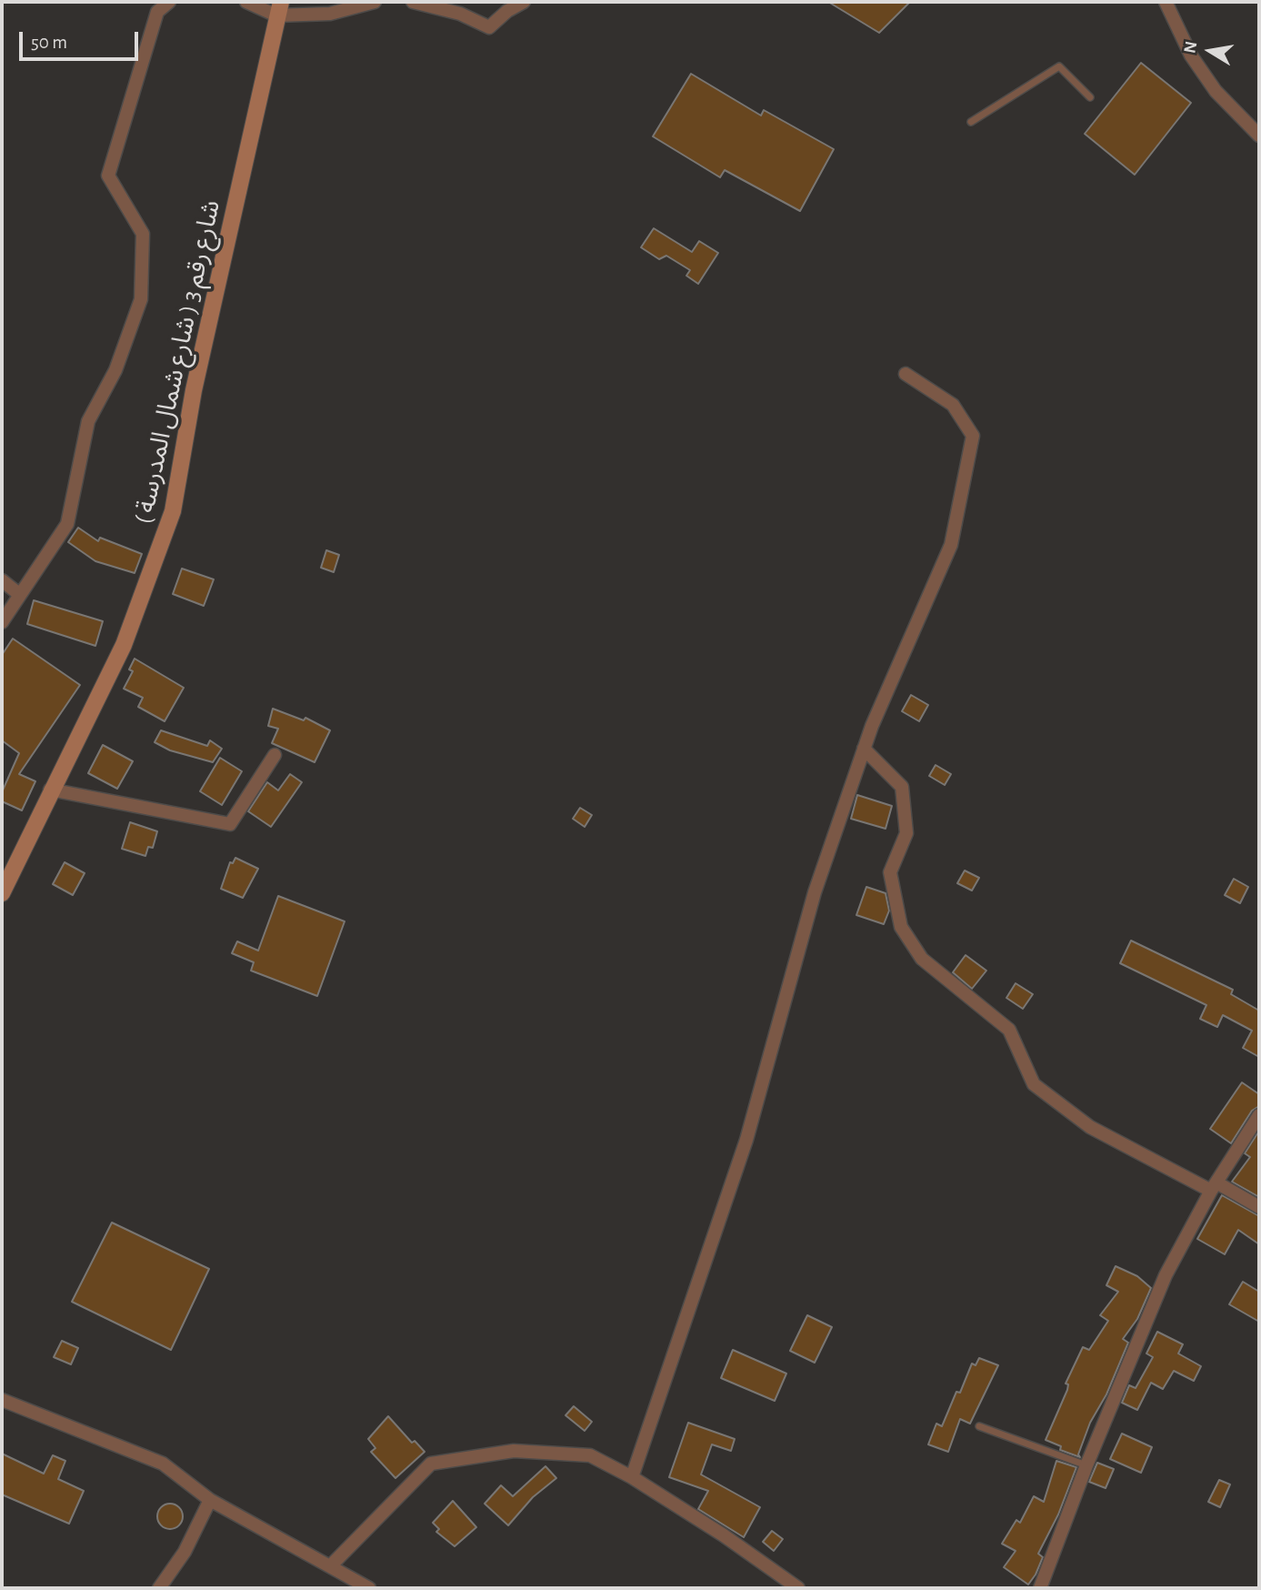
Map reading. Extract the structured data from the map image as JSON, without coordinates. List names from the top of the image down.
{
  "streets": {
    "street": ["شارع رقم 3 ( شارع شمال المدرسة )"]
  },
  "scale_bar": "50 m",
  "north": "left"
}
